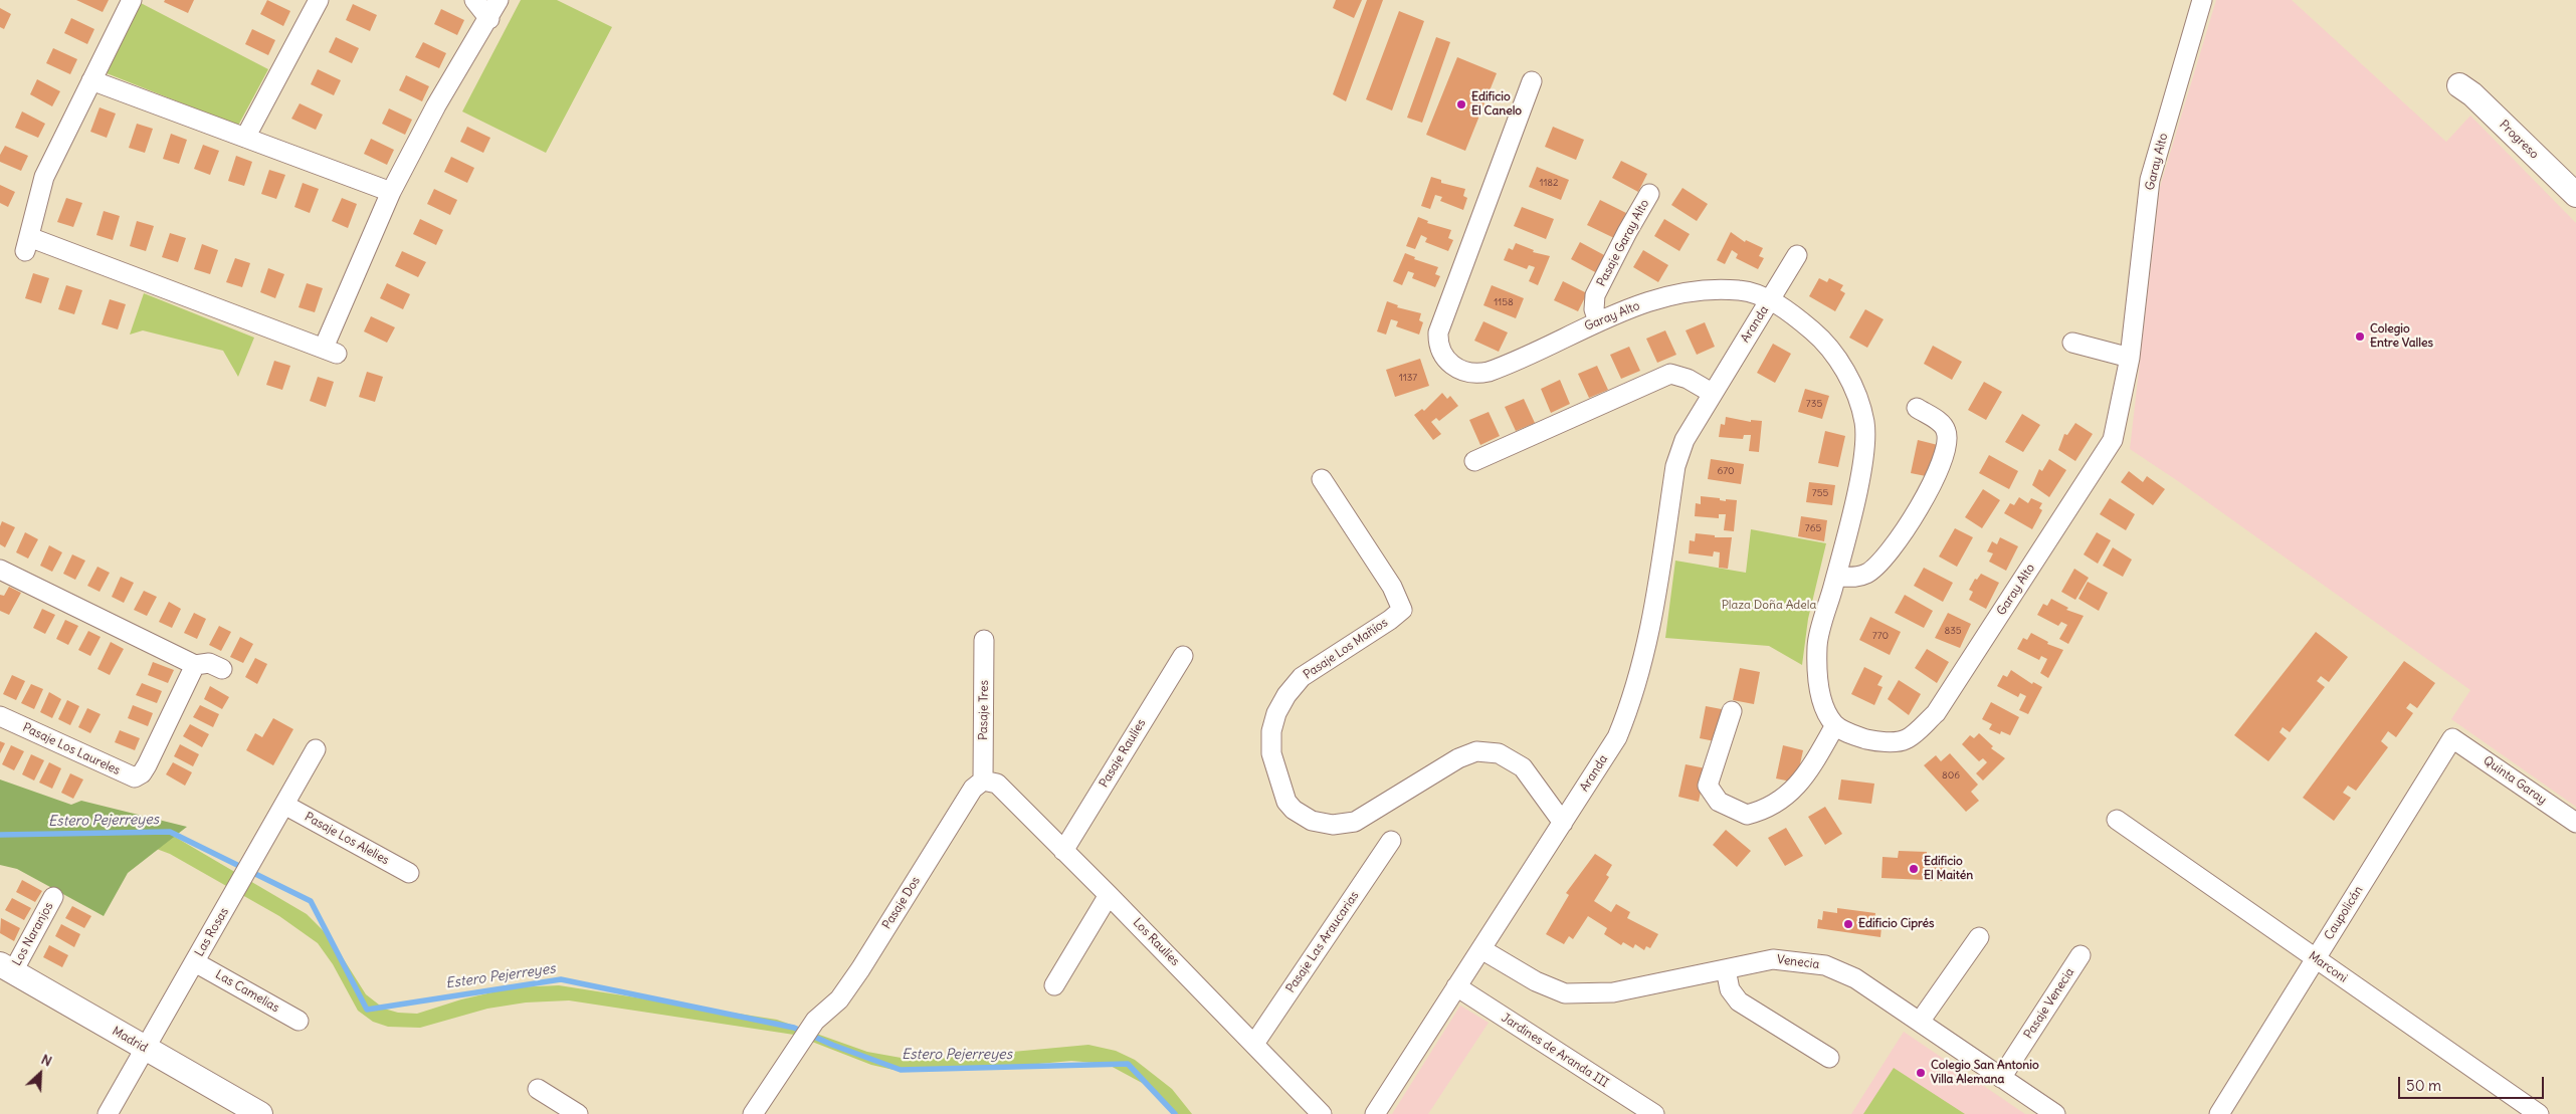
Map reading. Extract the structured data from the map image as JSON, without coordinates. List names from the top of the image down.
{
  "streets": {
    "street": [
      "Progreso",
      "Garay Alto",
      "Pasaje Garay Alto",
      "Aranda",
      "Pasaje Los Mañíos",
      "Pasaje Tres",
      "Pasaje Los Laureles",
      "Pasaje Raulíes",
      "Quinta Garay",
      "Pasaje Los Alelies",
      "Pasaje Dos",
      "Caupolicán",
      "Las Rosas",
      "Los Naranjos",
      "Los Raulíes",
      "Pasaje Las Araucarias",
      "Venecia",
      "Marconi",
      "Las Camelias",
      "Pasaje Venecia",
      "Madrid",
      "Jardines de Aranda III"
    ]
  },
  "crossings": [
    ["Garay Alto", "Pasaje Garay Alto"],
    ["Garay Alto", "Aranda"],
    ["Aranda", "Pasaje Los Mañíos"],
    ["Aranda", "Venecia"],
    ["Aranda", "Jardines de Aranda III"],
    ["Pasaje Tres", "Pasaje Dos"],
    ["Pasaje Tres", "Los Raulíes"],
    ["Pasaje Raulíes", "Los Raulíes"],
    ["Quinta Garay", "Caupolicán"],
    ["Pasaje Los Alelies", "Las Rosas"],
    ["Pasaje Dos", "Los Raulíes"],
    ["Caupolicán", "Marconi"],
    ["Las Rosas", "Las Camelias"],
    ["Las Rosas", "Madrid"],
    ["Los Naranjos", "Madrid"],
    ["Los Raulíes", "Pasaje Las Araucarias"],
    ["Venecia", "Pasaje Venecia"]
  ],
  "water": ["Estero Pejerreyes"],
  "parks": ["Plaza Doña Adela"],
  "places": [
    "Edificio El Canelo",
    "Colegio Entre Valles",
    "Edificio El Maitén",
    "Edificio Ciprés",
    "Colegio San Antonio Villa Alemana"
  ],
  "house_numbers": [
    "1182",
    "1158",
    "1137",
    "735",
    "670",
    "755",
    "765",
    "835",
    "770",
    "806"
  ],
  "scale_bar": "50 m",
  "north": "top right"
}
